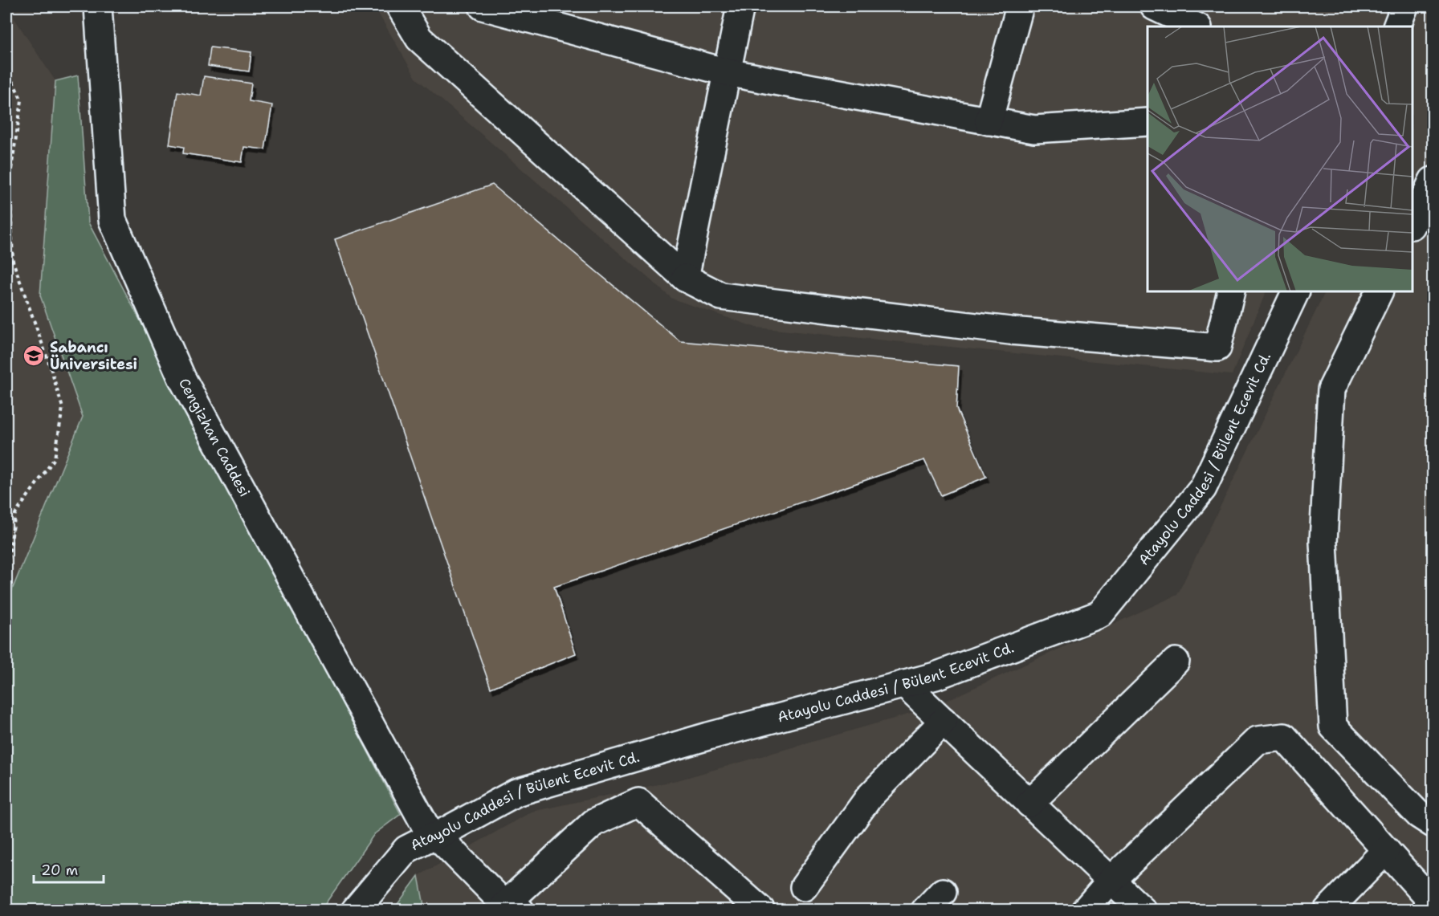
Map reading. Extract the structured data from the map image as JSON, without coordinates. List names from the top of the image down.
{
  "streets": {
    "street": ["Cengizhan Caddesi", "Atayolu Caddesi / Bülent Ecevit Cd."]
  },
  "crossings": [
    ["Cengizhan Caddesi", "Atayolu Caddesi / Bülent Ecevit Cd."]
  ],
  "places": {
    "school or university": ["Sabancı Üniversitesi"]
  },
  "scale_bar": "20 m"
}
